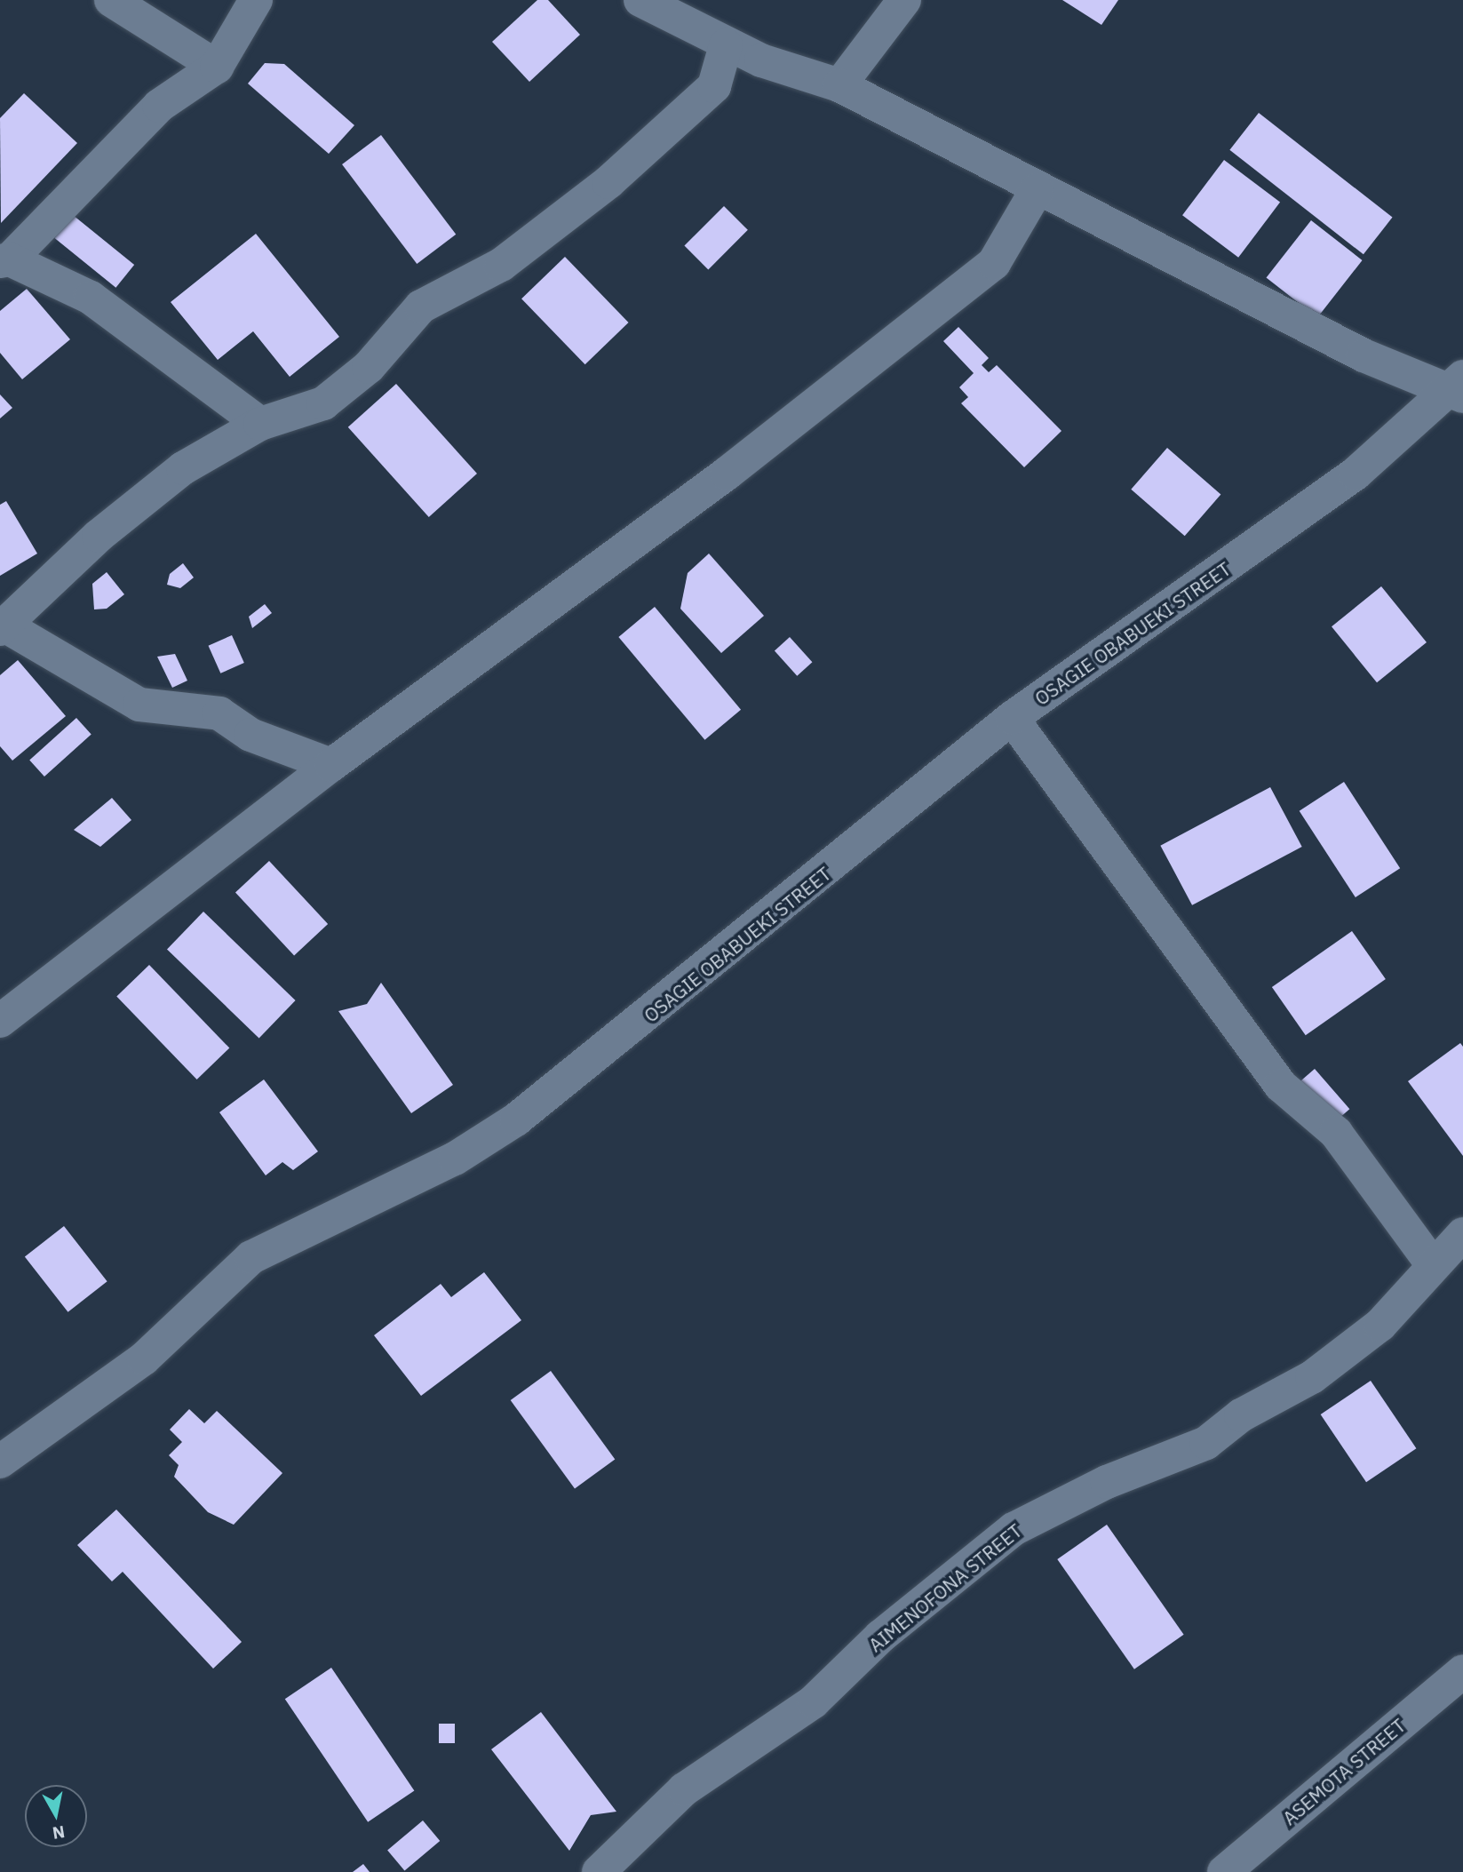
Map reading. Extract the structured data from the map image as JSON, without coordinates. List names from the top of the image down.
{
  "streets": {
    "street": ["OSAGIE OBABUEKI STREET", "AIMENOFONA STREET", "ASEMOTA STREET"]
  },
  "north": "bottom"
}
